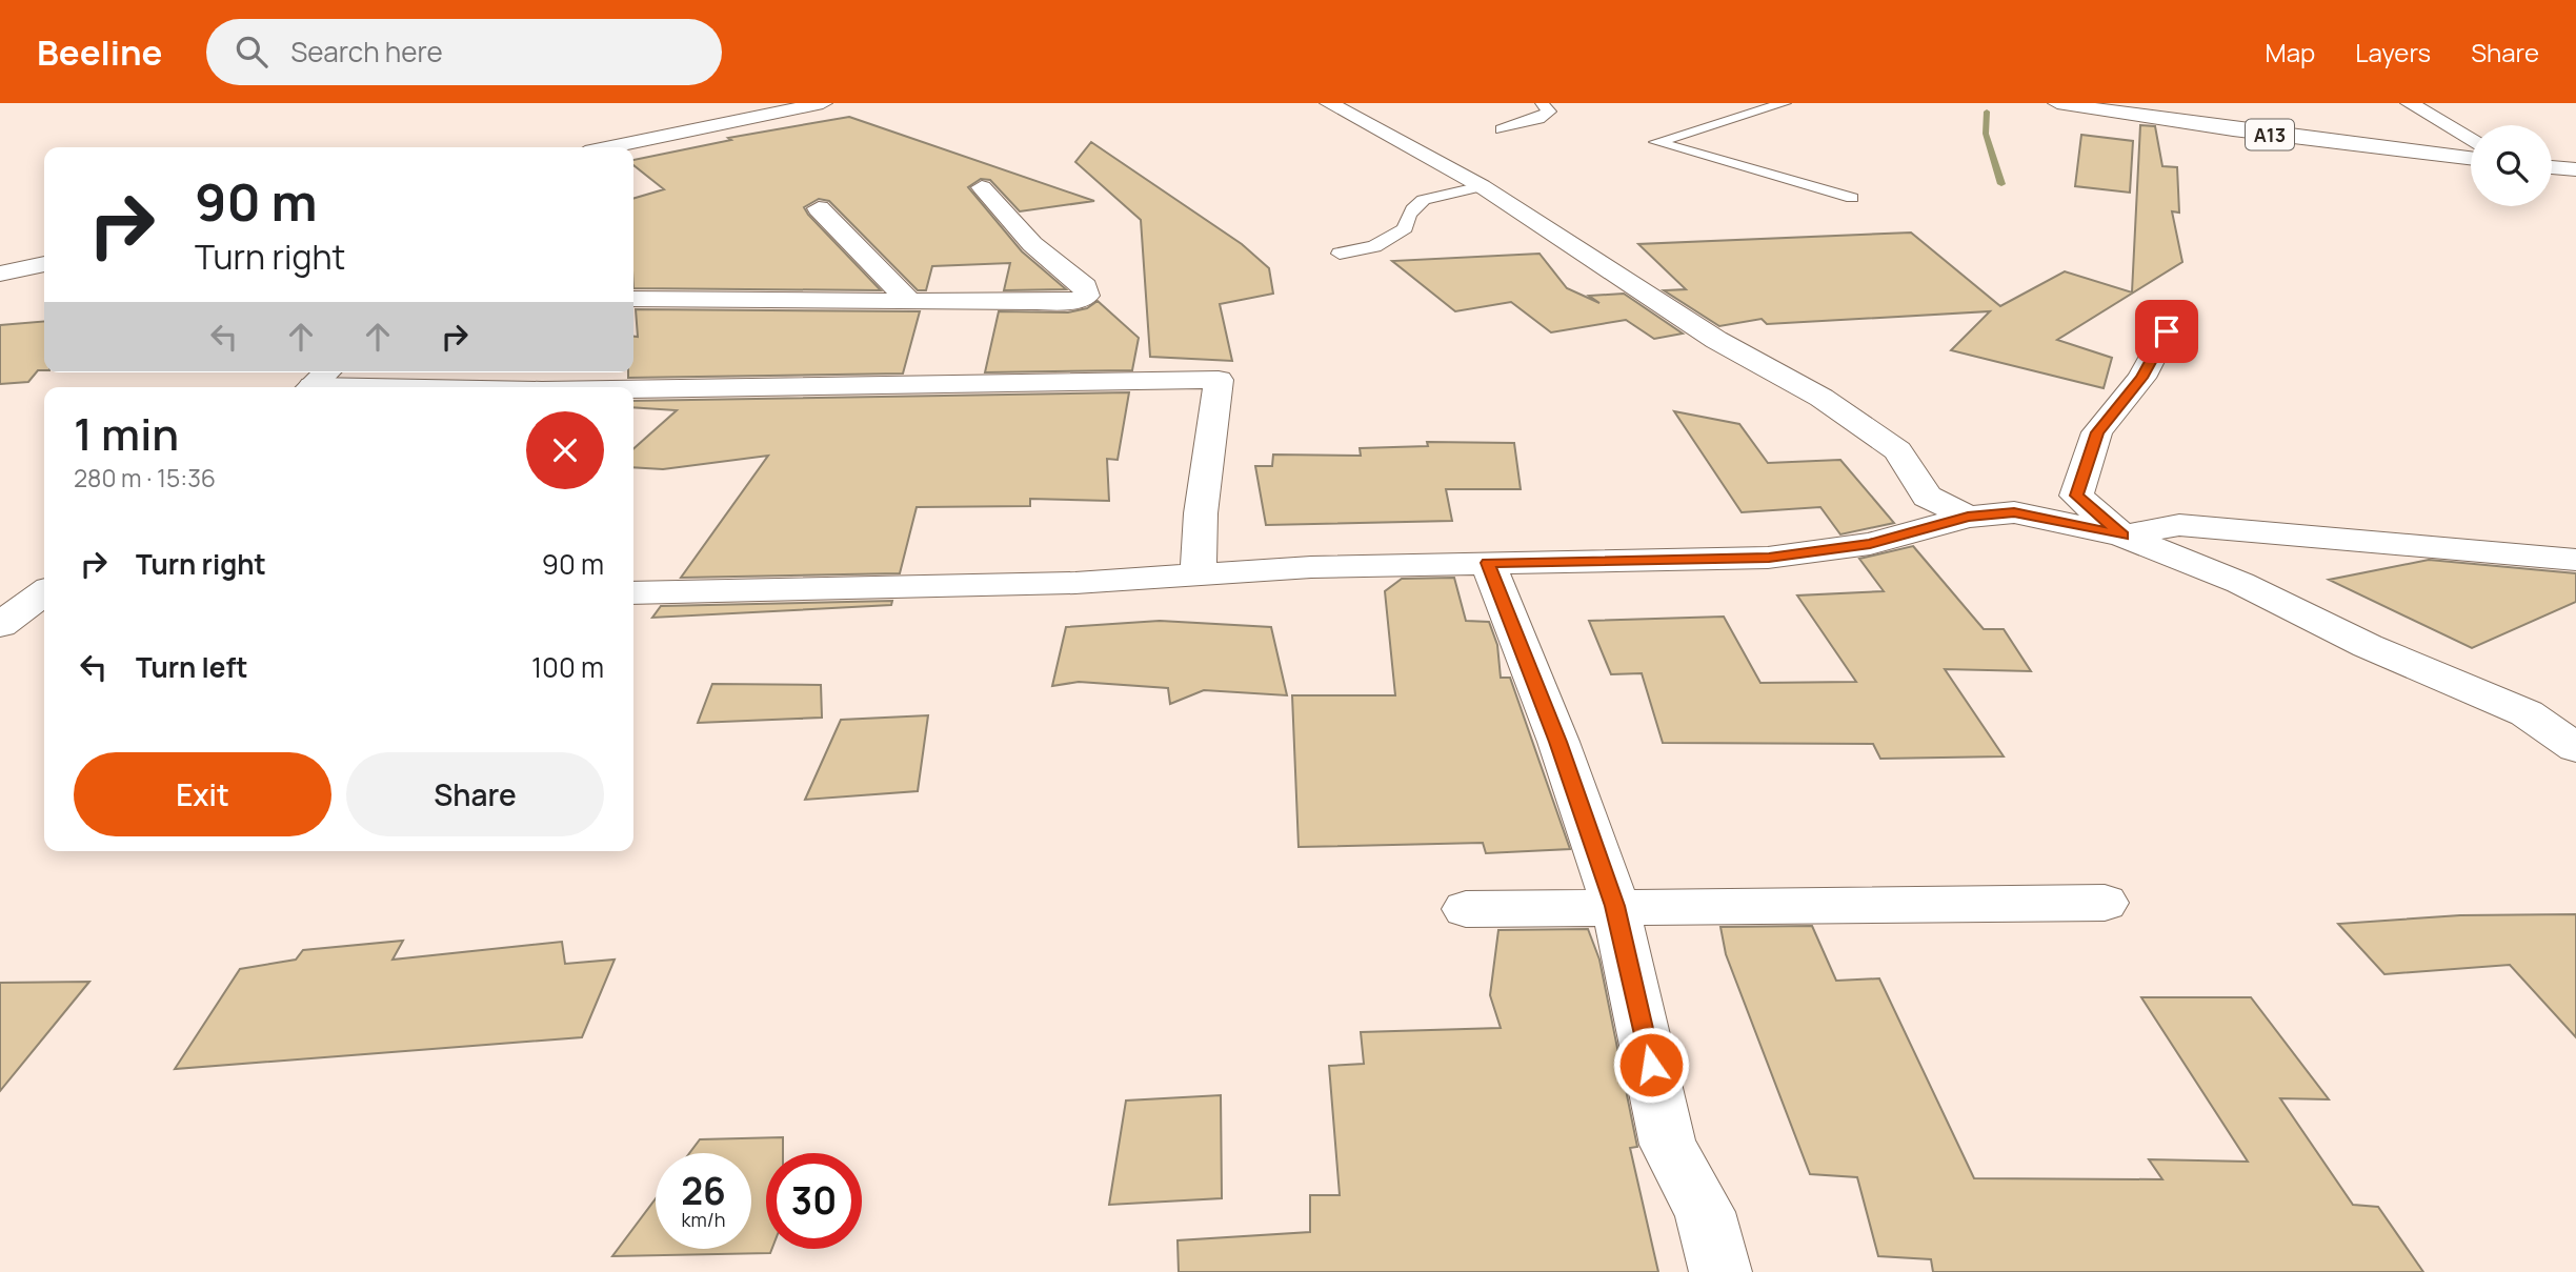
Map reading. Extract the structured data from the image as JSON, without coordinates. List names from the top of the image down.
{
  "streets": {
    "main road": ["A13"]
  },
  "page": {
    "header": "Beeline",
    "search": "Search here",
    "nav": ["Map", "Layers", "Share"],
    "turn": ["90 m", "Turn right"],
    "heading": ["1 min", "280 m · 15:36"],
    "list": [
      {
        "name": "Turn right",
        "value": "90 m"
      },
      {
        "name": "Turn left",
        "value": "100 m"
      }
    ],
    "buttons": ["Exit", "Share"],
    "speed": "26 km/h",
    "limit": "30"
  }
}
